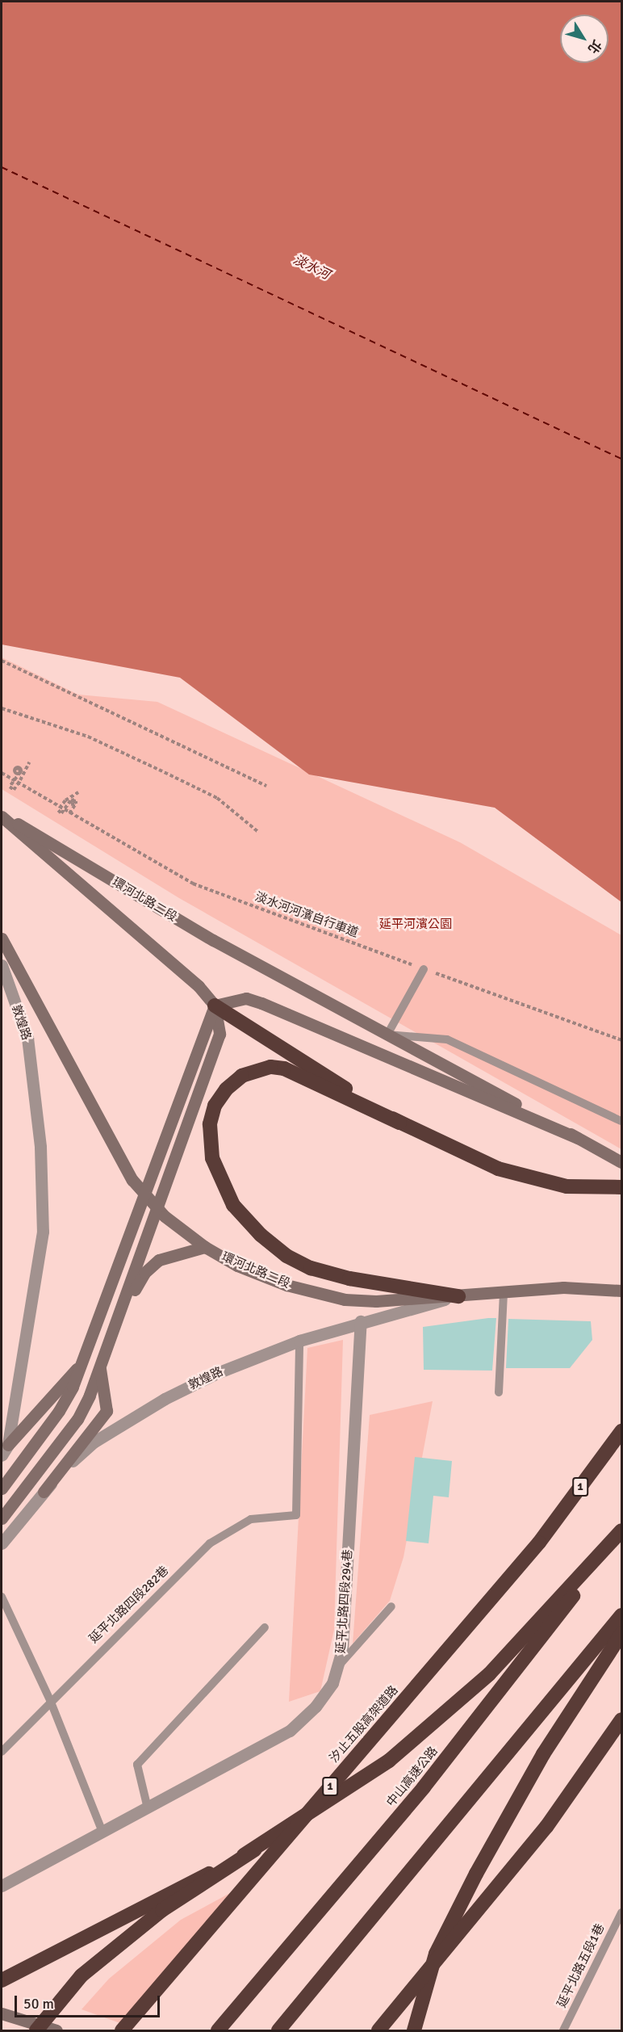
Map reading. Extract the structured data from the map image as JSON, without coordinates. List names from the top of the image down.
{
  "streets": {
    "highway": ["1", "汐止五股高架道路", "中山高速公路"],
    "main road": ["環河北路二段"],
    "street": ["敦煌路", "延平北路四段294巷"],
    "lane": ["延平北路四段282巷", "延平北路五段1巷"],
    "path": ["淡水河河濱自行車道"]
  },
  "crossings": [
    ["環河北路二段", "敦煌路"],
    ["敦煌路", "延平北路四段294巷"],
    ["敦煌路", "延平北路四段282巷"],
    ["1", "中山高速公路"]
  ],
  "water": ["淡水河"],
  "parks": ["延平河濱公園"],
  "scale_bar": "50 m",
  "north": "bottom right"
}
